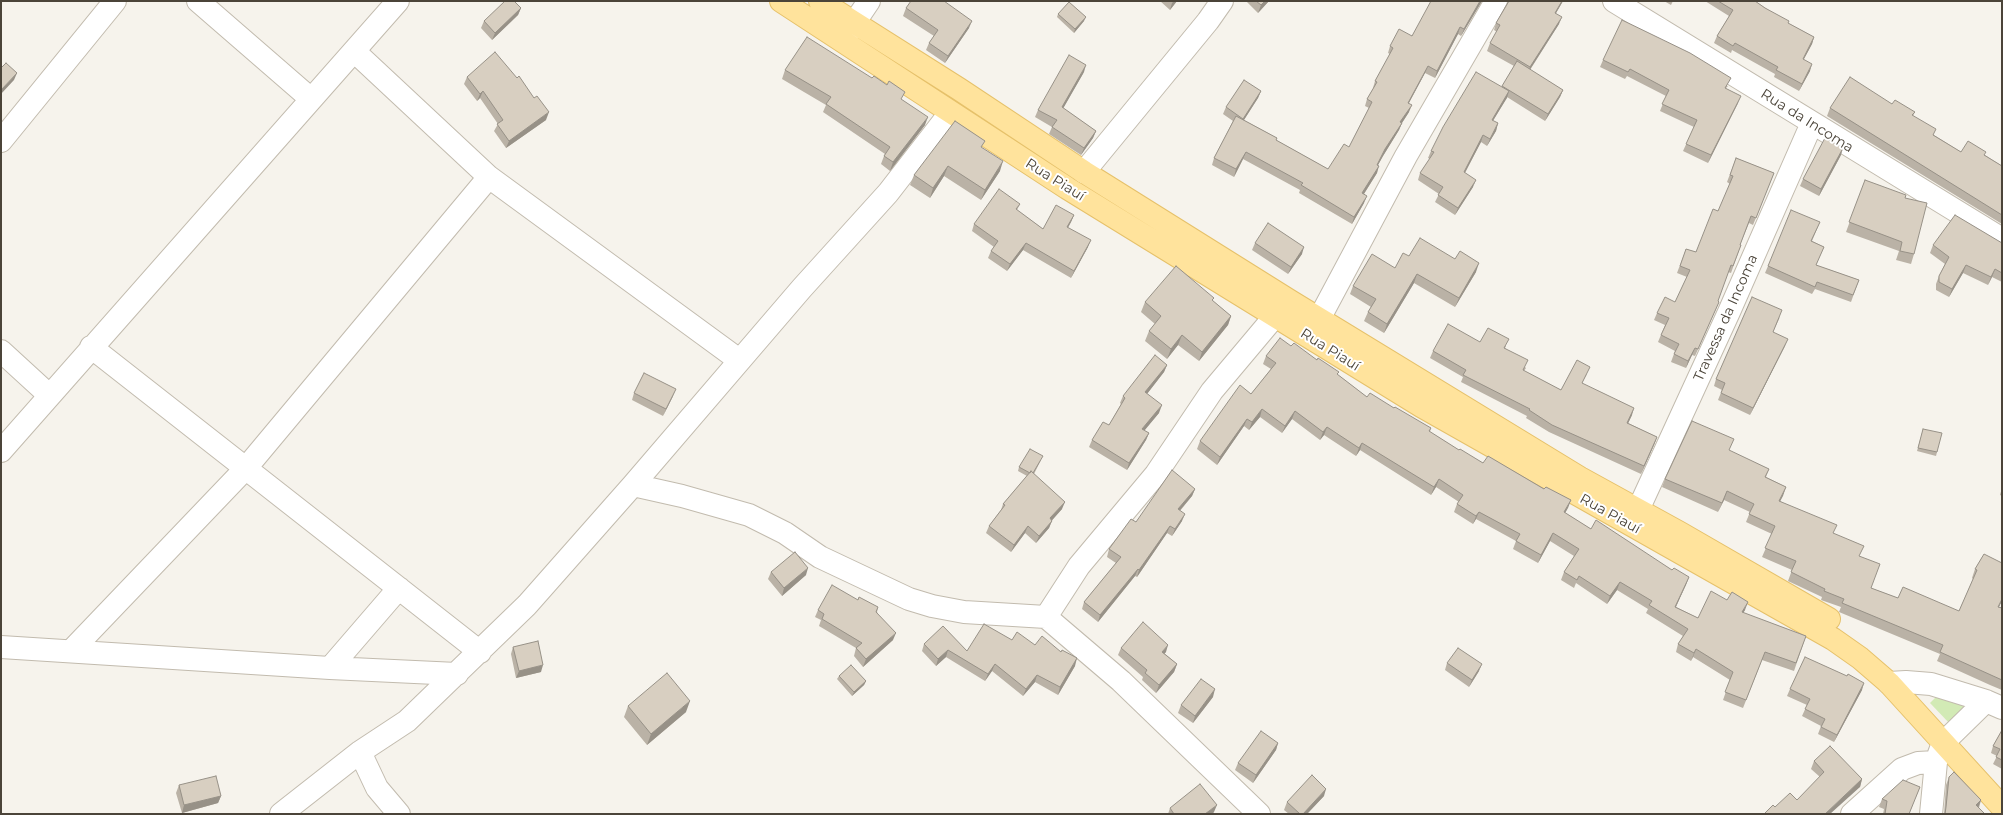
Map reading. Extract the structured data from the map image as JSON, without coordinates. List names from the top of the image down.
{
  "streets": {
    "main road": ["Rua Piauí"],
    "street": ["Rua da Incoma", "Travessa da Incoma"]
  },
  "crossings": [
    ["Rua da Incoma", "Travessa da Incoma"],
    ["Rua Piauí", "Travessa da Incoma"]
  ]
}
